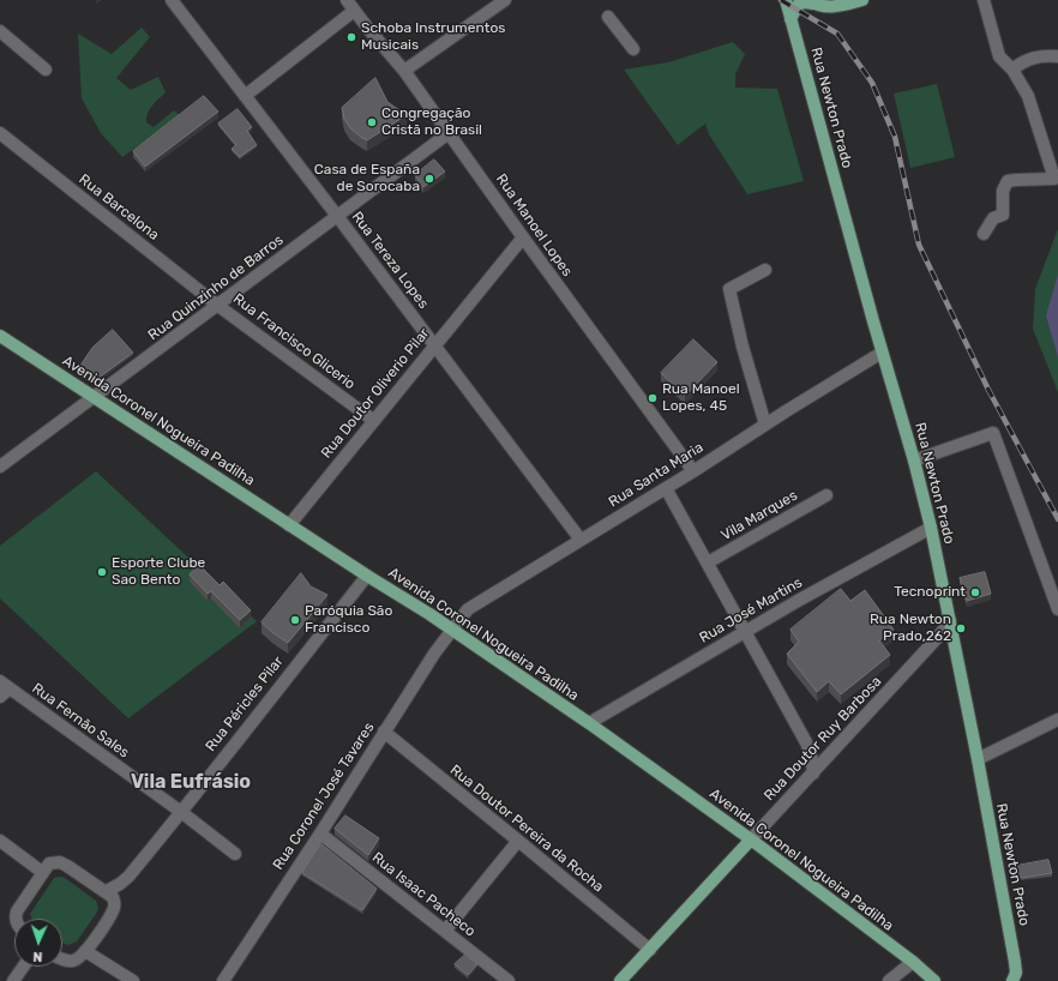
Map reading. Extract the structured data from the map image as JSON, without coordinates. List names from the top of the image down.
{
  "streets": {
    "main road": ["Rua Newton Prado", "Avenida Coronel Nogueira Padilha", "Rua Doutor Ruy Barbosa"],
    "street": [
      "Rua Barcelona",
      "Rua Manoel Lopes",
      "Rua Tereza Lopes",
      "Rua Quinzinho de Barros",
      "Rua Francisco Glicerio",
      "Rua Doutor Oliverio Pilar",
      "Rua Santa Maria",
      "Vila Marques",
      "Rua José Martins",
      "Rua Péricles Pilar",
      "Rua Fernão Sales",
      "Rua Coronel José Tavares",
      "Rua Doutor Pereira da Rocha",
      "Rua Isaac Pacheco"
    ]
  },
  "crossings": [
    ["Rua Newton Prado", "Rua Santa Maria"],
    ["Rua Newton Prado", "Rua José Martins"],
    ["Rua Newton Prado", "Rua Doutor Ruy Barbosa"],
    ["Rua Barcelona", "Rua Quinzinho de Barros"],
    ["Rua Barcelona", "Rua Francisco Glicerio"],
    ["Rua Manoel Lopes", "Rua Quinzinho de Barros"],
    ["Rua Manoel Lopes", "Rua Doutor Oliverio Pilar"],
    ["Rua Manoel Lopes", "Rua Santa Maria"],
    ["Rua Tereza Lopes", "Rua Quinzinho de Barros"],
    ["Rua Tereza Lopes", "Rua Doutor Oliverio Pilar"],
    ["Rua Tereza Lopes", "Rua Santa Maria"],
    ["Rua Quinzinho de Barros", "Rua Francisco Glicerio"],
    ["Rua Quinzinho de Barros", "Avenida Coronel Nogueira Padilha"],
    ["Rua Francisco Glicerio", "Rua Doutor Oliverio Pilar"],
    ["Rua Doutor Oliverio Pilar", "Avenida Coronel Nogueira Padilha"],
    ["Avenida Coronel Nogueira Padilha", "Rua Santa Maria"],
    ["Avenida Coronel Nogueira Padilha", "Rua José Martins"],
    ["Avenida Coronel Nogueira Padilha", "Rua Péricles Pilar"],
    ["Avenida Coronel Nogueira Padilha", "Rua Doutor Ruy Barbosa"],
    ["Avenida Coronel Nogueira Padilha", "Rua Coronel José Tavares"],
    ["Rua Santa Maria", "Rua Coronel José Tavares"],
    ["Rua Péricles Pilar", "Rua Fernão Sales"],
    ["Rua Doutor Ruy Barbosa", "Rua Doutor Pereira da Rocha"],
    ["Rua Coronel José Tavares", "Rua Doutor Pereira da Rocha"],
    ["Rua Coronel José Tavares", "Rua Isaac Pacheco"]
  ],
  "districts": ["Vila Eufrásio"],
  "places": [
    "Schoba Instrumentos Musicais",
    "Congregação Cristã no Brasil",
    "Casa de España de Sorocaba",
    "Rua Manoel Lopes, 45",
    "Esporte Clube Sao Bento",
    "Tecnoprint",
    "Paróquia São Francisco",
    "Rua Newton Prado,262"
  ],
  "north": "bottom"
}
